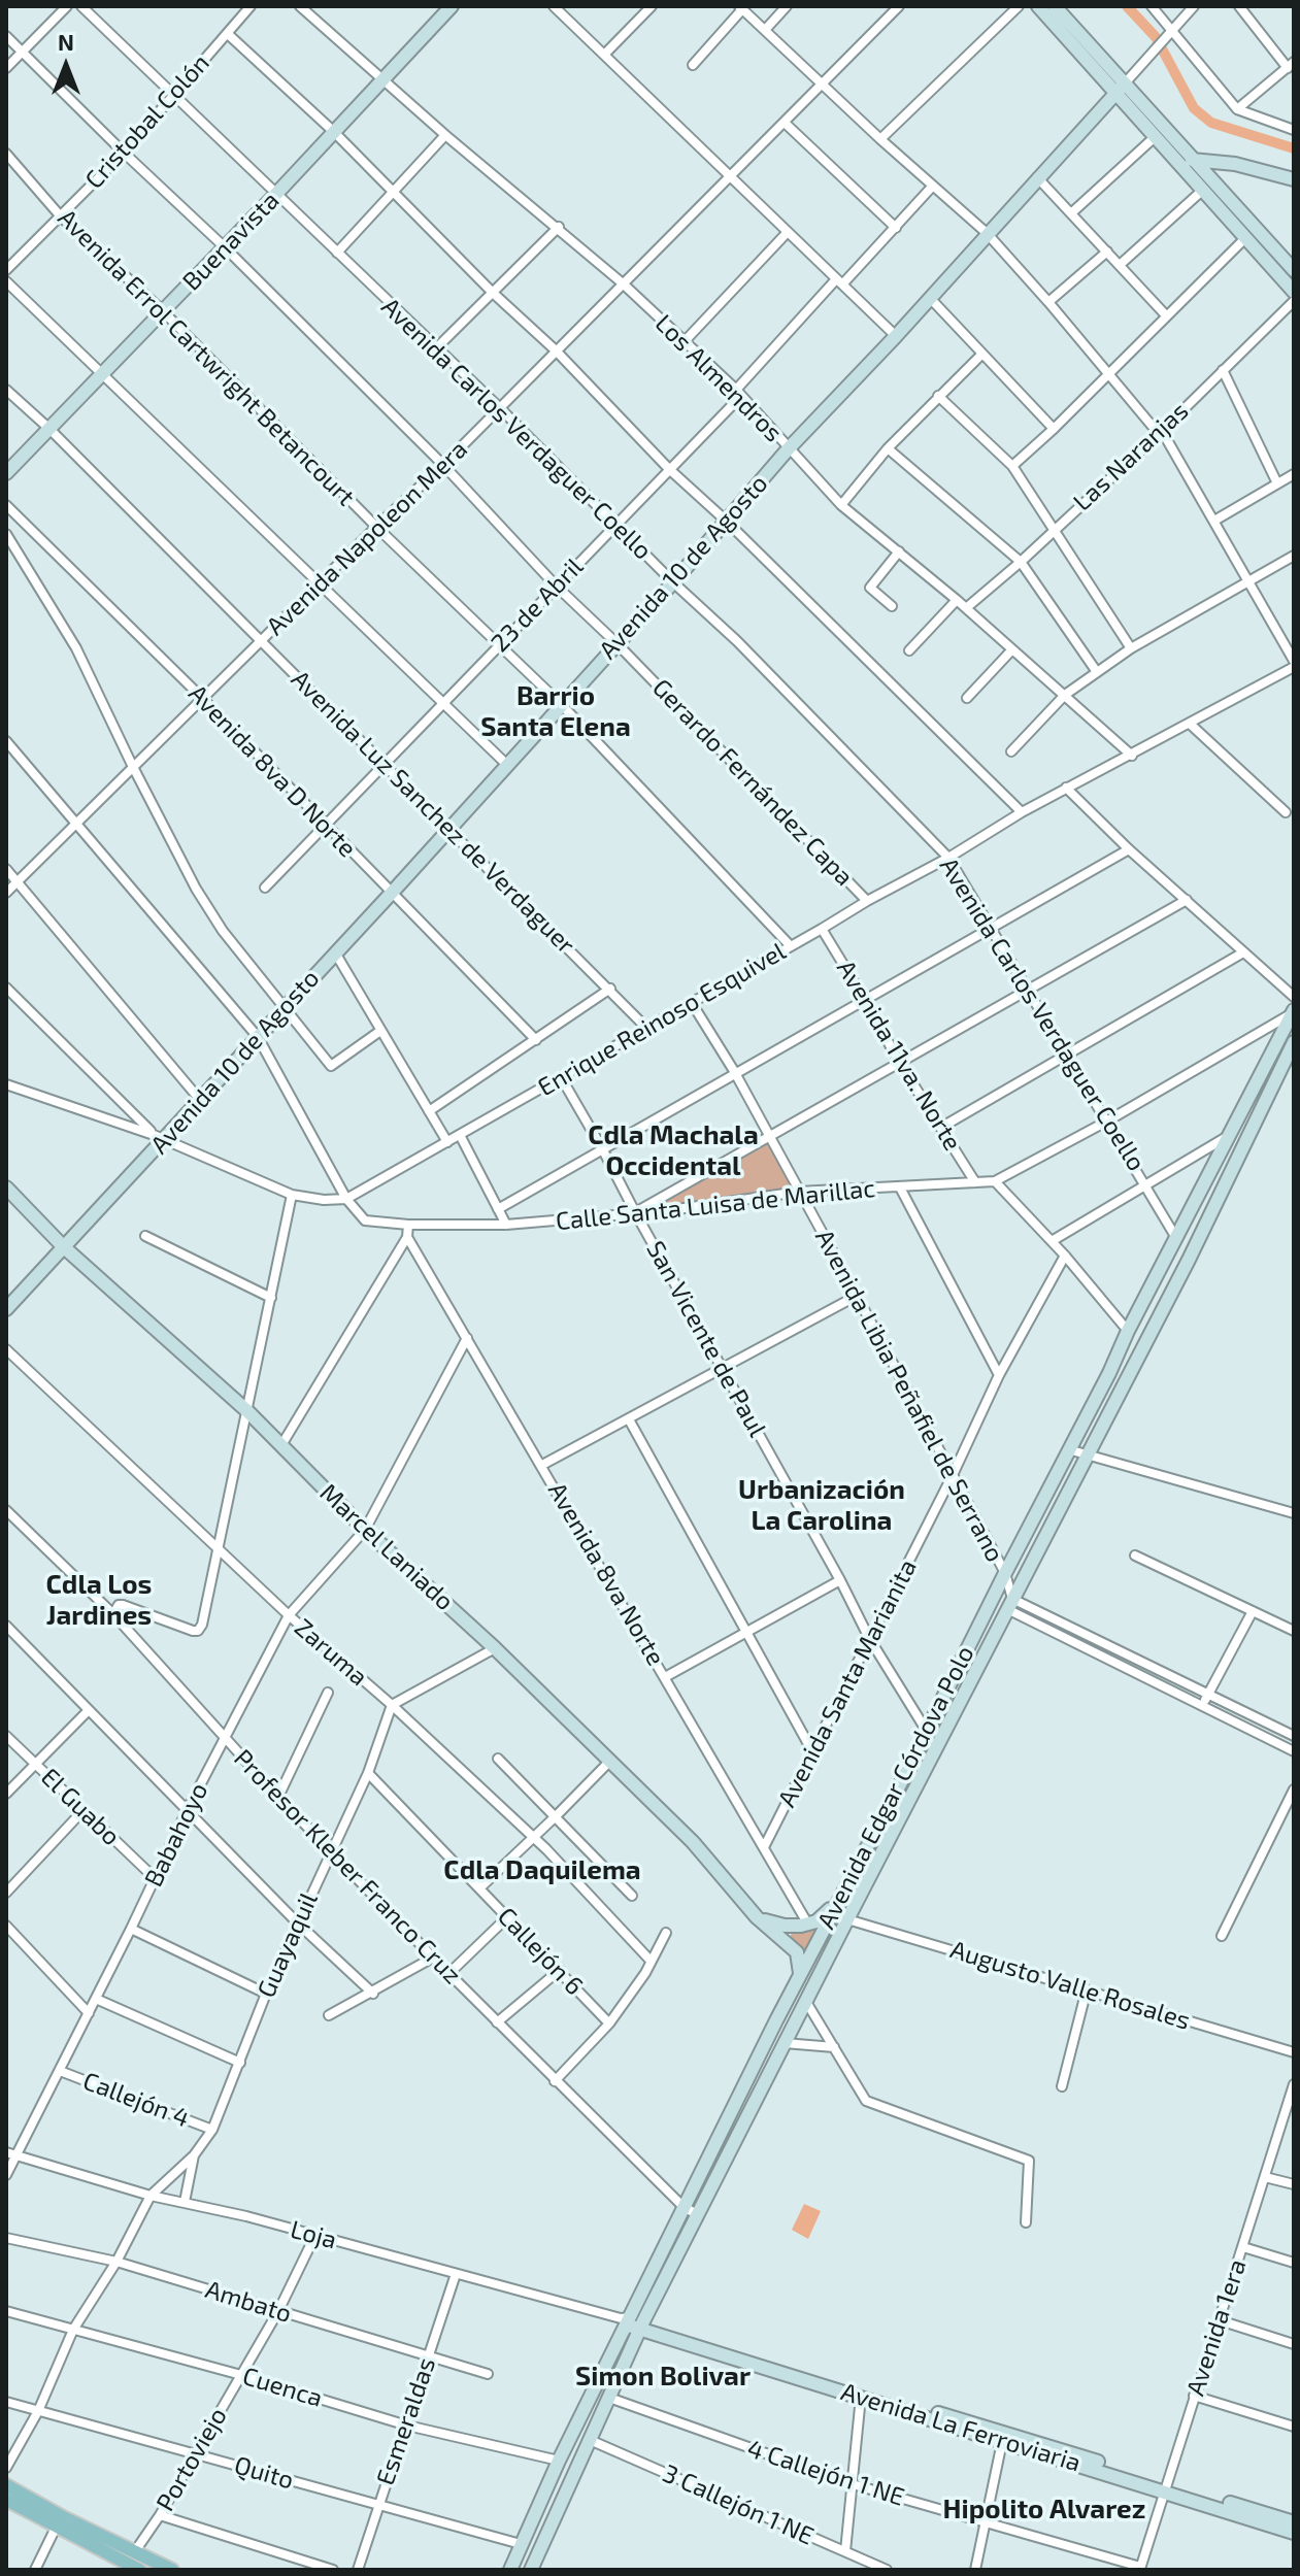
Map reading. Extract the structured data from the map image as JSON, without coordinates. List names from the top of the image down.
{
  "streets": {
    "main road": [
      "Buenavista",
      "Avenida 10 de Agosto",
      "Marcel Laniado",
      "Avenida Edgar Córdova Polo",
      "Avenida La Ferroviaria"
    ],
    "street": [
      "Cristobal Colón",
      "Avenida Errol Cartwright Betancourt",
      "Los Almendros",
      "Avenida Carlos Verdaguer Coello",
      "Las Naranjas",
      "Avenida Napoleon Mera",
      "23 de Abril",
      "Avenida 8va D Norte",
      "Gerardo Fernández Capa",
      "Avenida Luz Sanchez de Verdaguer",
      "Enrique Reinoso Esquivel",
      "Avenida 11va. Norte",
      "Calle Santa Luisa de Marillac",
      "San Vicente de Paul",
      "Avenida Libia Peñafiel de Serrano",
      "Avenida 8va Norte",
      "Zaruma",
      "Avenida Santa Marianita",
      "El Guabo",
      "Babahoyo",
      "Profesor Kleber Franco Cruz",
      "Guayaquil",
      "Callejón 6",
      "Augusto Valle Rosales",
      "Callejón 4",
      "Loja",
      "Ambato",
      "Avenida 1era",
      "Cuenca",
      "Esmeraldas",
      "Portoviejo",
      "Quito",
      "4 Callejón 1 NE",
      "3 Callejón 1 NE"
    ]
  },
  "crossings": [
    ["Cristobal Colón", "Avenida Errol Cartwright Betancourt"],
    ["Cristobal Colón", "Avenida Carlos Verdaguer Coello"],
    ["Cristobal Colón", "Gerardo Fernández Capa"],
    ["Buenavista", "Avenida Errol Cartwright Betancourt"],
    ["Buenavista", "Los Almendros"],
    ["Buenavista", "Avenida Carlos Verdaguer Coello"],
    ["Buenavista", "Gerardo Fernández Capa"],
    ["Buenavista", "Avenida Luz Sanchez de Verdaguer"],
    ["Avenida Errol Cartwright Betancourt", "Avenida Napoleon Mera"],
    ["Avenida Errol Cartwright Betancourt", "Avenida 10 de Agosto"],
    ["Avenida Errol Cartwright Betancourt", "23 de Abril"],
    ["Avenida Errol Cartwright Betancourt", "Enrique Reinoso Esquivel"],
    ["Los Almendros", "Las Naranjas"],
    ["Los Almendros", "Avenida Napoleon Mera"],
    ["Los Almendros", "Avenida 10 de Agosto"],
    ["Los Almendros", "23 de Abril"],
    ["Los Almendros", "Enrique Reinoso Esquivel"],
    ["Avenida Carlos Verdaguer Coello", "Avenida Napoleon Mera"],
    ["Avenida Carlos Verdaguer Coello", "Avenida 10 de Agosto"],
    ["Avenida Carlos Verdaguer Coello", "23 de Abril"],
    ["Avenida Carlos Verdaguer Coello", "Enrique Reinoso Esquivel"],
    ["Avenida Carlos Verdaguer Coello", "Avenida Edgar Córdova Polo"],
    ["Avenida Napoleon Mera", "Avenida 8va D Norte"],
    ["Avenida Napoleon Mera", "Gerardo Fernández Capa"],
    ["Avenida Napoleon Mera", "Avenida Luz Sanchez de Verdaguer"],
    ["Avenida 10 de Agosto", "Avenida 8va D Norte"],
    ["Avenida 10 de Agosto", "Gerardo Fernández Capa"],
    ["Avenida 10 de Agosto", "Avenida Luz Sanchez de Verdaguer"],
    ["Avenida 10 de Agosto", "Marcel Laniado"],
    ["23 de Abril", "Avenida 8va D Norte"],
    ["23 de Abril", "Gerardo Fernández Capa"],
    ["23 de Abril", "Avenida Luz Sanchez de Verdaguer"],
    ["Gerardo Fernández Capa", "Enrique Reinoso Esquivel"],
    ["Avenida Luz Sanchez de Verdaguer", "Enrique Reinoso Esquivel"],
    ["Enrique Reinoso Esquivel", "Avenida 11va. Norte"],
    ["Enrique Reinoso Esquivel", "Calle Santa Luisa de Marillac"],
    ["Enrique Reinoso Esquivel", "San Vicente de Paul"],
    ["Enrique Reinoso Esquivel", "Avenida Libia Peñafiel de Serrano"],
    ["Avenida 11va. Norte", "Calle Santa Luisa de Marillac"],
    ["Calle Santa Luisa de Marillac", "San Vicente de Paul"],
    ["Calle Santa Luisa de Marillac", "Avenida Libia Peñafiel de Serrano"],
    ["San Vicente de Paul", "Avenida Santa Marianita"],
    ["San Vicente de Paul", "Avenida Edgar Córdova Polo"],
    ["Avenida Libia Peñafiel de Serrano", "Avenida Santa Marianita"],
    ["Avenida Libia Peñafiel de Serrano", "Avenida Edgar Córdova Polo"],
    ["Marcel Laniado", "Avenida Edgar Córdova Polo"],
    ["Marcel Laniado", "Babahoyo"],
    ["Avenida 8va Norte", "Avenida Santa Marianita"],
    ["Avenida 8va Norte", "Babahoyo"],
    ["Zaruma", "Babahoyo"],
    ["Zaruma", "Guayaquil"],
    ["Avenida Edgar Córdova Polo", "Profesor Kleber Franco Cruz"],
    ["Avenida Edgar Córdova Polo", "Augusto Valle Rosales"],
    ["Avenida Edgar Córdova Polo", "Loja"],
    ["Avenida Edgar Córdova Polo", "Cuenca"],
    ["Avenida Edgar Córdova Polo", "Avenida La Ferroviaria"],
    ["Avenida Edgar Córdova Polo", "Quito"],
    ["Avenida Edgar Córdova Polo", "4 Callejón 1 NE"],
    ["Avenida Edgar Córdova Polo", "3 Callejón 1 NE"],
    ["El Guabo", "Babahoyo"],
    ["Babahoyo", "Profesor Kleber Franco Cruz"],
    ["Babahoyo", "Callejón 4"],
    ["Babahoyo", "Loja"],
    ["Profesor Kleber Franco Cruz", "Guayaquil"],
    ["Guayaquil", "Callejón 6"],
    ["Guayaquil", "Callejón 4"],
    ["Guayaquil", "Loja"],
    ["Guayaquil", "Ambato"],
    ["Guayaquil", "Cuenca"],
    ["Guayaquil", "Quito"],
    ["Loja", "Esmeraldas"],
    ["Loja", "Avenida La Ferroviaria"],
    ["Loja", "Portoviejo"],
    ["Ambato", "Esmeraldas"],
    ["Ambato", "Portoviejo"],
    ["Avenida 1era", "Avenida La Ferroviaria"],
    ["Avenida 1era", "4 Callejón 1 NE"],
    ["Cuenca", "Esmeraldas"],
    ["Cuenca", "Portoviejo"],
    ["Esmeraldas", "Quito"],
    ["Portoviejo", "Quito"]
  ],
  "districts": [
    "Barrio Santa Elena",
    "Cdla Machala Occidental",
    "Urbanización La Carolina",
    "Cdla Los Jardines",
    "Cdla Daquilema",
    "Simon Bolivar",
    "Hipolito Alvarez"
  ],
  "north": "top"
}
